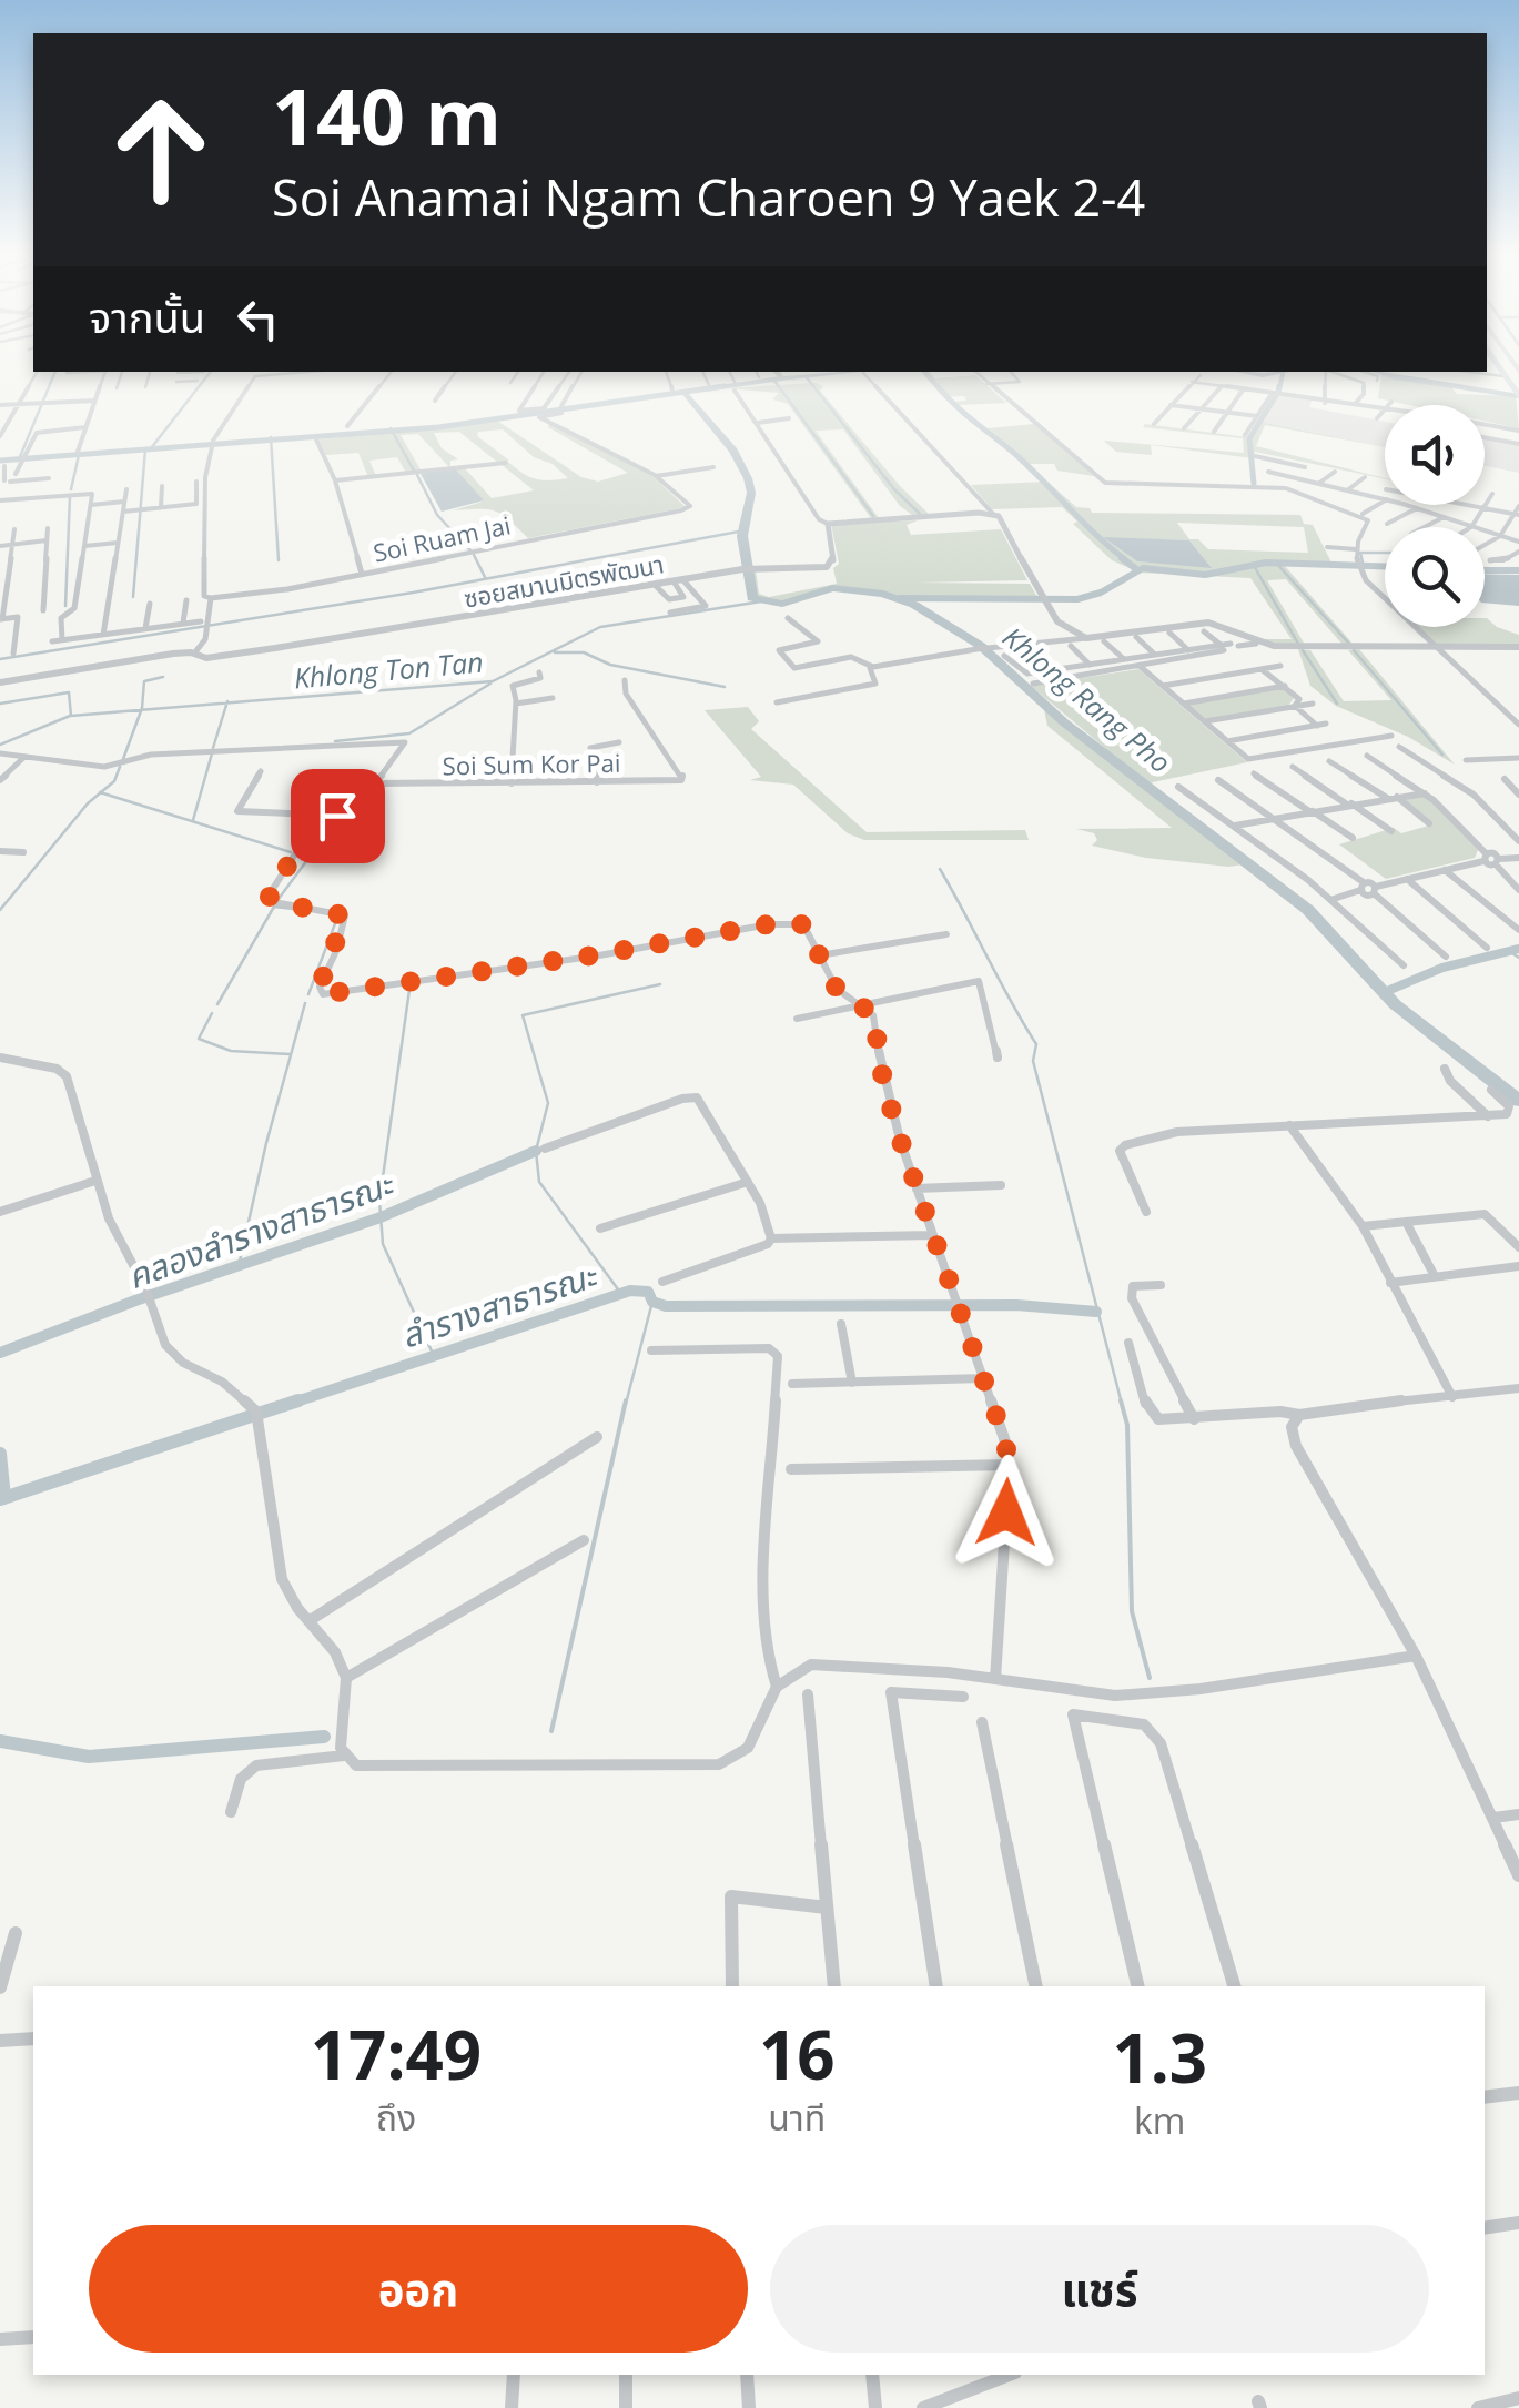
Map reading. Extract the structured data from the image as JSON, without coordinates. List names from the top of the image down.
{
  "streets": {
    "street": ["Soi Ruam Jai", "ซอยสมานมิตรพัฒนา", "Soi Sum Kor Pai"]
  },
  "water": [
    "Khlong Ton Tan",
    "Khlong Rang Pho",
    "คลองลำรางสาธารณะ",
    "ลำรางสาธารณะ"
  ],
  "page": {
    "turn": ["140 m", "Soi Anamai Ngam Charoen 9 Yaek 2-4"],
    "then": "จากนั้น",
    "eta": [
      "17:49",
      "ถึง",
      "16",
      "นาที",
      "1.3",
      "km"
    ],
    "buttons": ["ออก", "แชร์"]
  }
}
